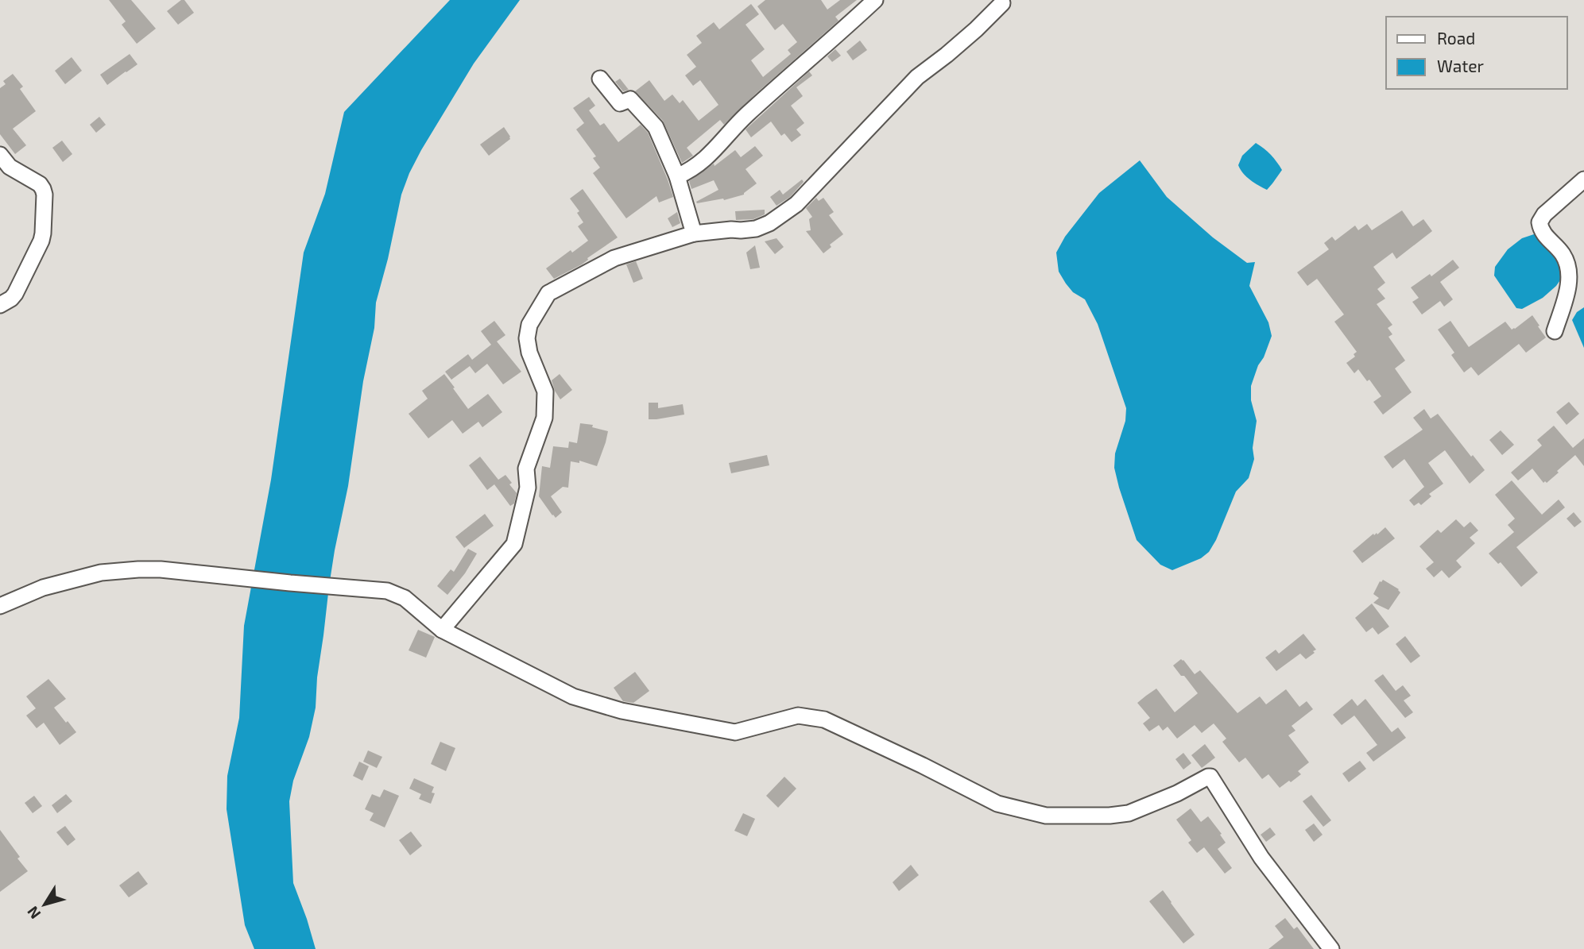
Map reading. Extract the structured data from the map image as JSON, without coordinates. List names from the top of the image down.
{
  "legend": ["Road", "Water"],
  "north": "bottom left"
}
